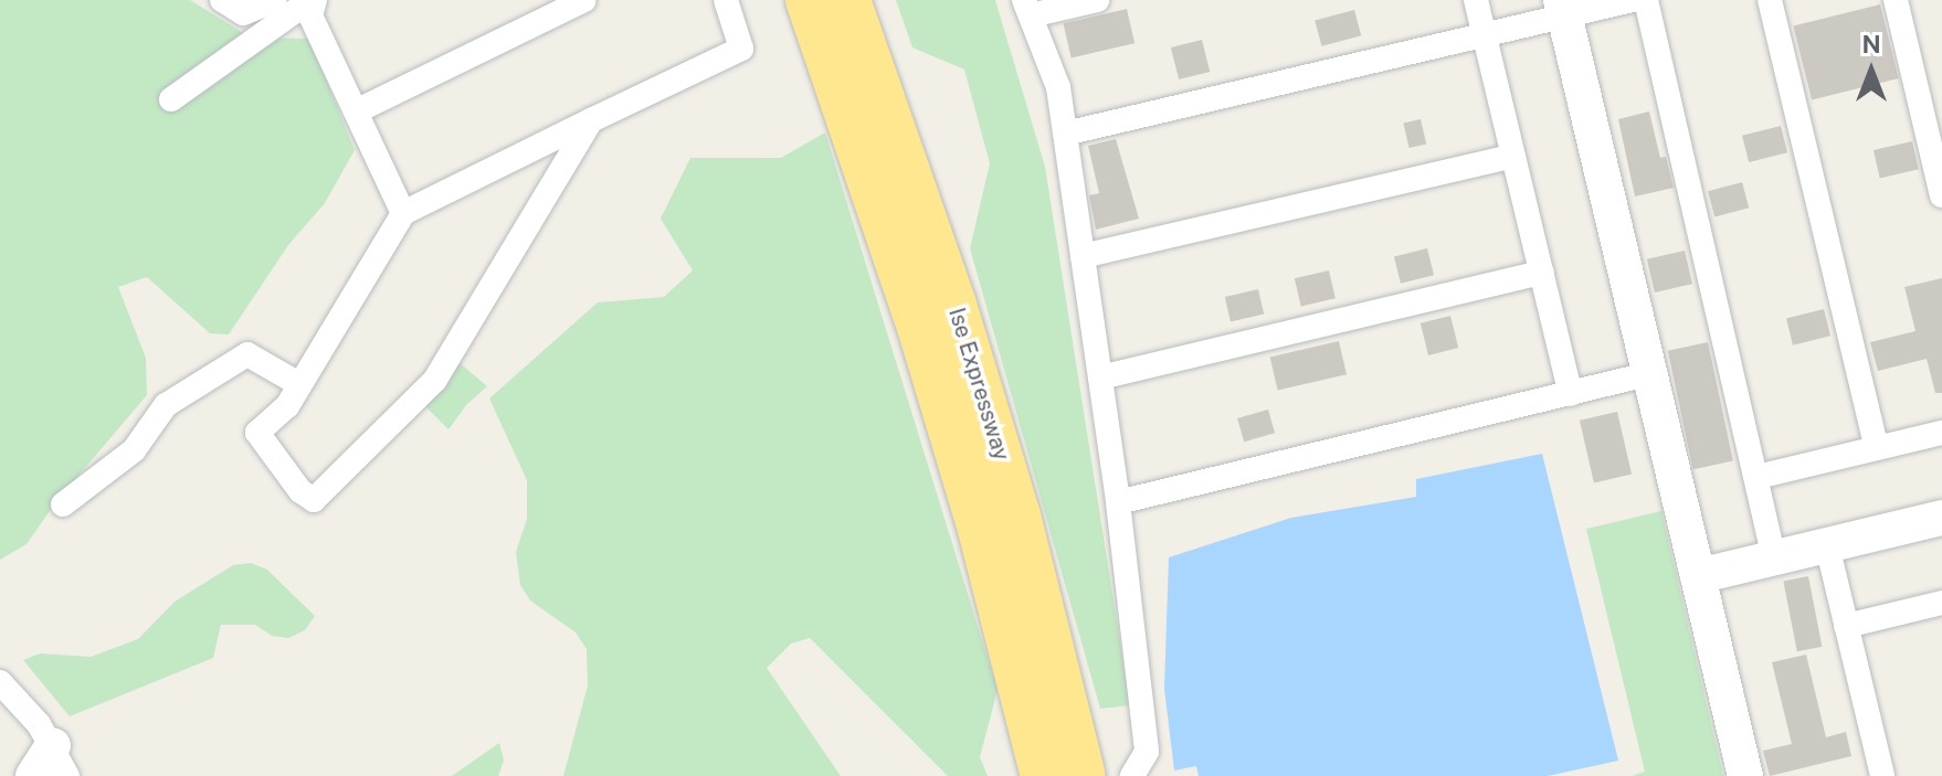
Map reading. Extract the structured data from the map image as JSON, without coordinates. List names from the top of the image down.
{
  "streets": {
    "highway": ["Ise Expressway"]
  },
  "north": "top"
}
